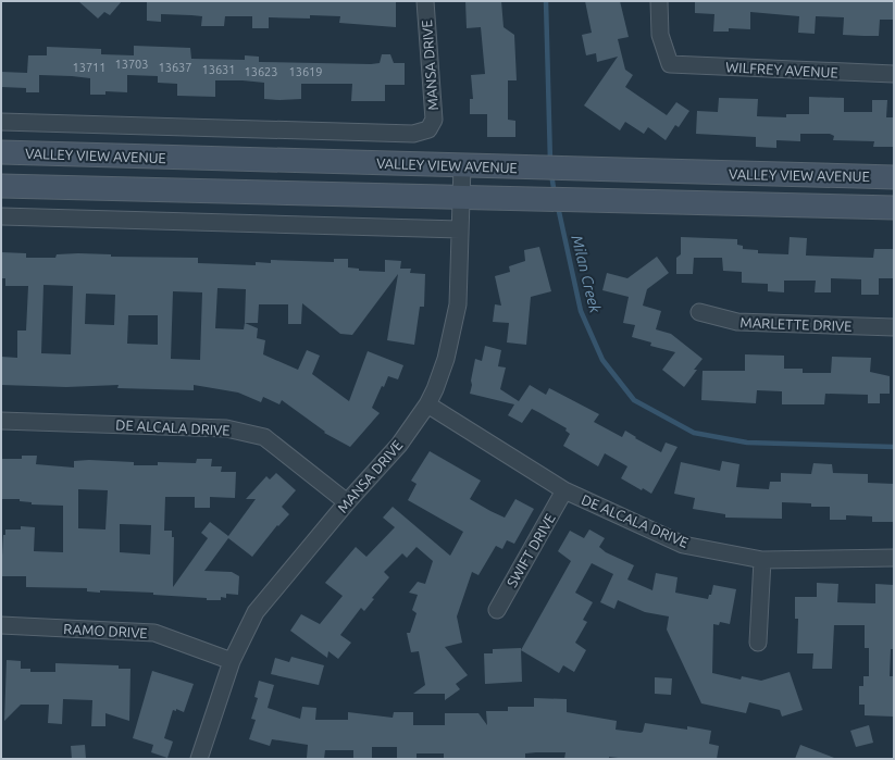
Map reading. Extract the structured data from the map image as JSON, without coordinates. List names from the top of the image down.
{
  "streets": {
    "main road": ["VALLEY VIEW AVENUE"],
    "street": [
      "MANSA DRIVE",
      "WILFREY AVENUE",
      "MARLETTE DRIVE",
      "DE ALCALA DRIVE",
      "SWIFT DRIVE",
      "RAMO DRIVE"
    ]
  },
  "crossings": [
    ["MANSA DRIVE", "VALLEY VIEW AVENUE"],
    ["MANSA DRIVE", "DE ALCALA DRIVE"],
    ["MANSA DRIVE", "RAMO DRIVE"],
    ["DE ALCALA DRIVE", "SWIFT DRIVE"]
  ],
  "water": ["Milan Creek"],
  "house_numbers": [
    "13703",
    "13711",
    "13637",
    "13631",
    "13623",
    "13619"
  ]
}
